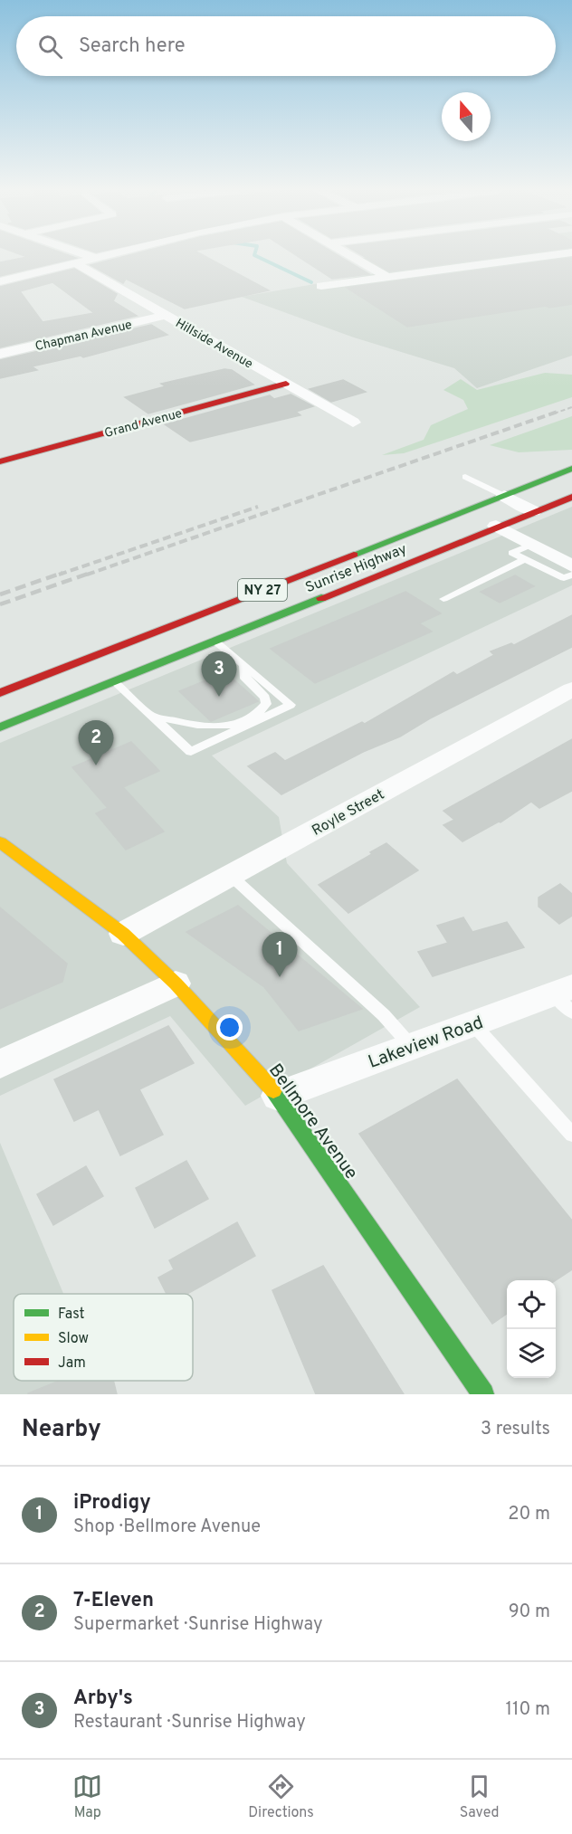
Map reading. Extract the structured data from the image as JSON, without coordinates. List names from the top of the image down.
{
  "streets": {
    "main road": [
      "Grand Avenue",
      "Sunrise Highway",
      "NY 27",
      "Bellmore Avenue"
    ],
    "street": [
      "Chapman Avenue",
      "Hillside Avenue",
      "Royle Street",
      "Lakeview Road"
    ]
  },
  "crossings": [
    ["Chapman Avenue", "Hillside Avenue"],
    ["Hillside Avenue", "Grand Avenue"],
    ["Royle Street", "Bellmore Avenue"],
    ["Lakeview Road", "Bellmore Avenue"]
  ],
  "legend": ["Fast", "Slow", "Jam"],
  "north": "top",
  "page": {
    "search": "Search here",
    "pins": ["3", "2", "1"],
    "heading": ["Nearby", "3 results"],
    "list": [
      {
        "mark": "1",
        "name": "iProdigy",
        "note": "Shop · Bellmore Avenue",
        "value": "20 m"
      },
      {
        "mark": "2",
        "name": "7-Eleven",
        "note": "Supermarket · Sunrise Highway",
        "value": "90 m"
      },
      {
        "mark": "3",
        "name": "Arby's",
        "note": "Restaurant · Sunrise Highway",
        "value": "110 m"
      }
    ],
    "nav": ["Map", "Directions", "Saved"]
  }
}
